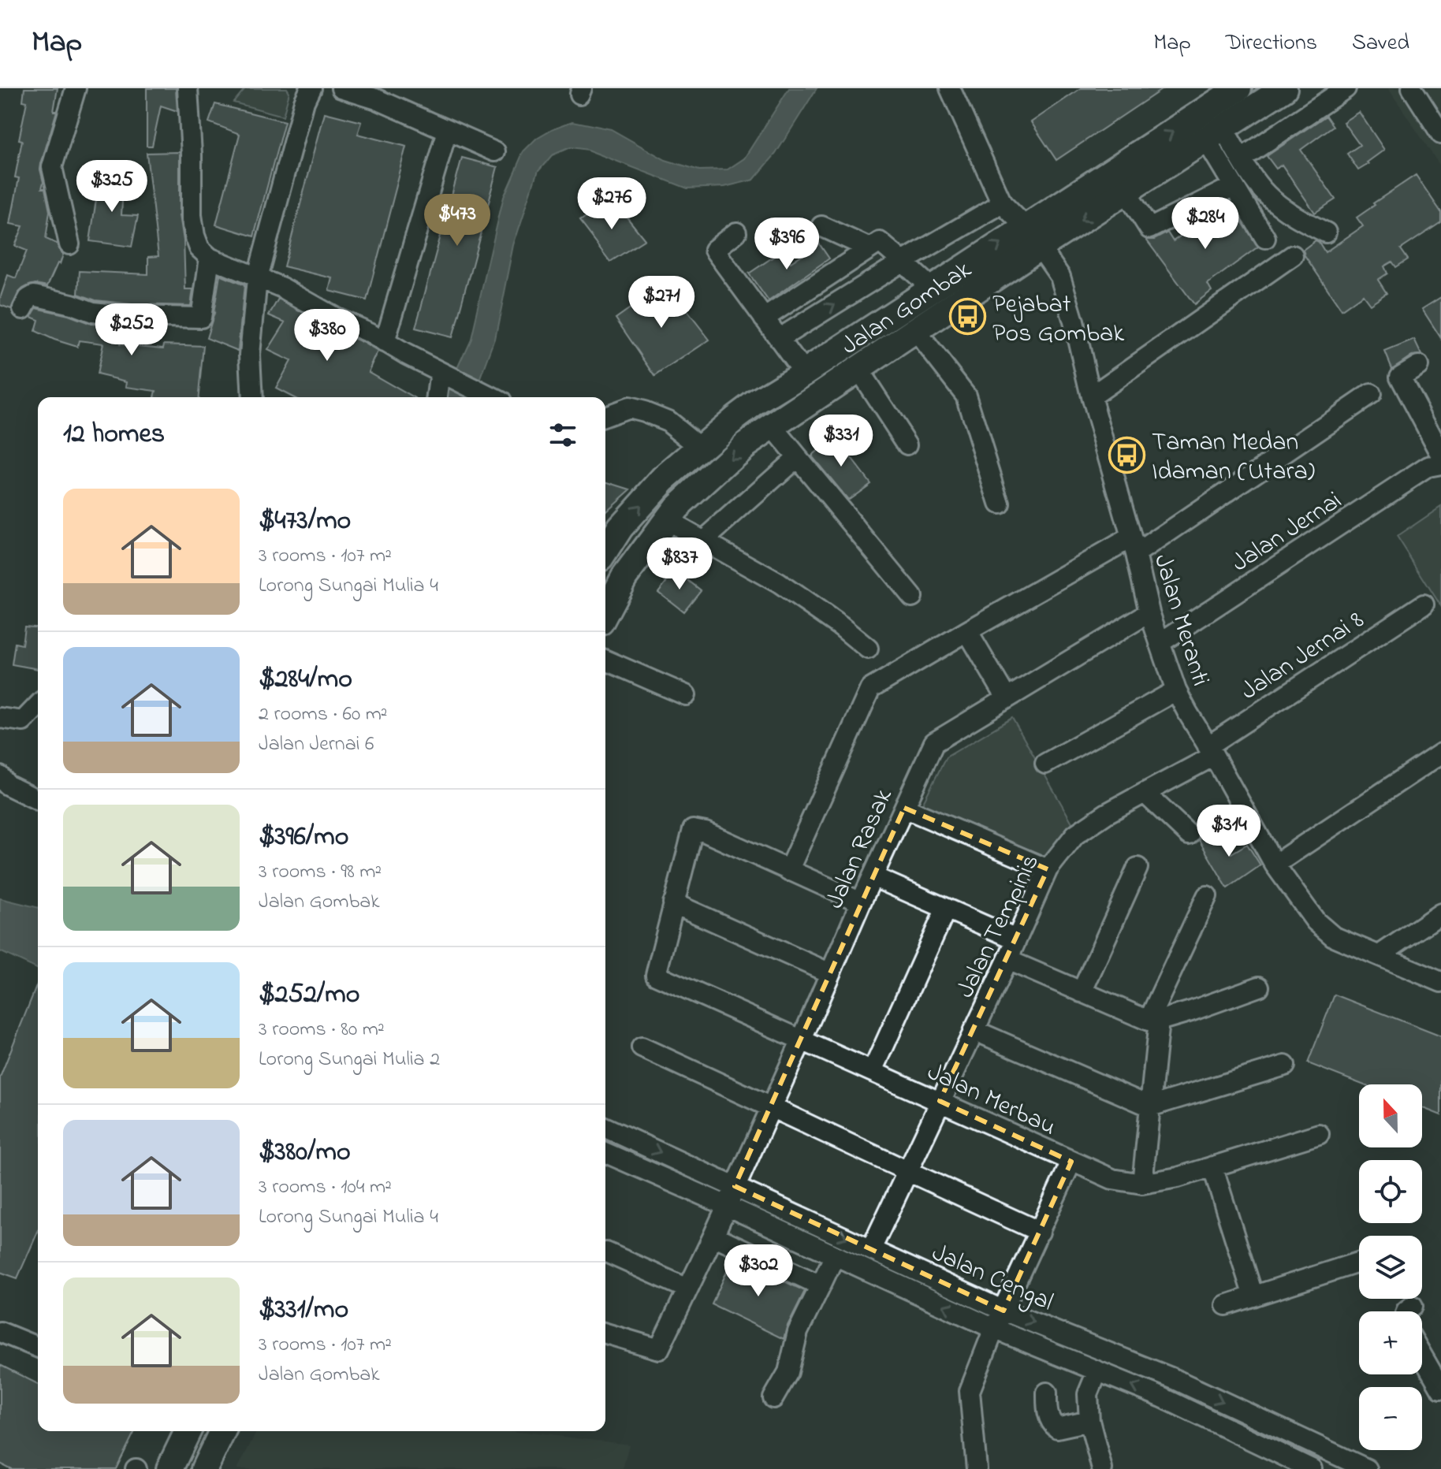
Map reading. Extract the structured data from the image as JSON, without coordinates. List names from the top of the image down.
{
  "streets": {
    "main road": ["Jalan Gombak"],
    "street": [
      "Jalan Jernai",
      "Jalan Meranti",
      "Jalan Jernai 8",
      "Jalan Rasak",
      "Jalan Tempinis",
      "Jalan Merbau",
      "Jalan Cengal"
    ]
  },
  "crossings": [
    ["Jalan Gombak", "Jalan Meranti"],
    ["Jalan Jernai", "Jalan Meranti"],
    ["Jalan Meranti", "Jalan Jernai 8"],
    ["Jalan Meranti", "Jalan Rasak"],
    ["Jalan Jernai 8", "Jalan Tempinis"],
    ["Jalan Rasak", "Jalan Merbau"],
    ["Jalan Rasak", "Jalan Cengal"],
    ["Jalan Tempinis", "Jalan Merbau"],
    ["Jalan Tempinis", "Jalan Cengal"]
  ],
  "places": {
    "bus stop": ["Pejabat Pos Gombak", "Taman Medan Idaman (Utara)"]
  },
  "north": "top",
  "page": {
    "header": "Map",
    "nav": ["Map", "Directions", "Saved"],
    "price": [
      "$325",
      "$276",
      "$473",
      "$284",
      "$396",
      "$271",
      "$252",
      "$380",
      "$331",
      "$837",
      "$314",
      "$302"
    ],
    "heading": "12 homes",
    "list": [
      {
        "name": "$473/mo",
        "note": "3 rooms · 107 m² · Lorong Sungai Mulia 4"
      },
      {
        "name": "$284/mo",
        "note": "2 rooms · 60 m² · Jalan Jernai 6"
      },
      {
        "name": "$396/mo",
        "note": "3 rooms · 98 m² · Jalan Gombak"
      },
      {
        "name": "$252/mo",
        "note": "3 rooms · 80 m² · Lorong Sungai Mulia 2"
      },
      {
        "name": "$380/mo",
        "note": "3 rooms · 104 m² · Lorong Sungai Mulia 4"
      },
      {
        "name": "$331/mo",
        "note": "3 rooms · 107 m² · Jalan Gombak"
      }
    ],
    "map_buttons": ["+", "−"]
  }
}
